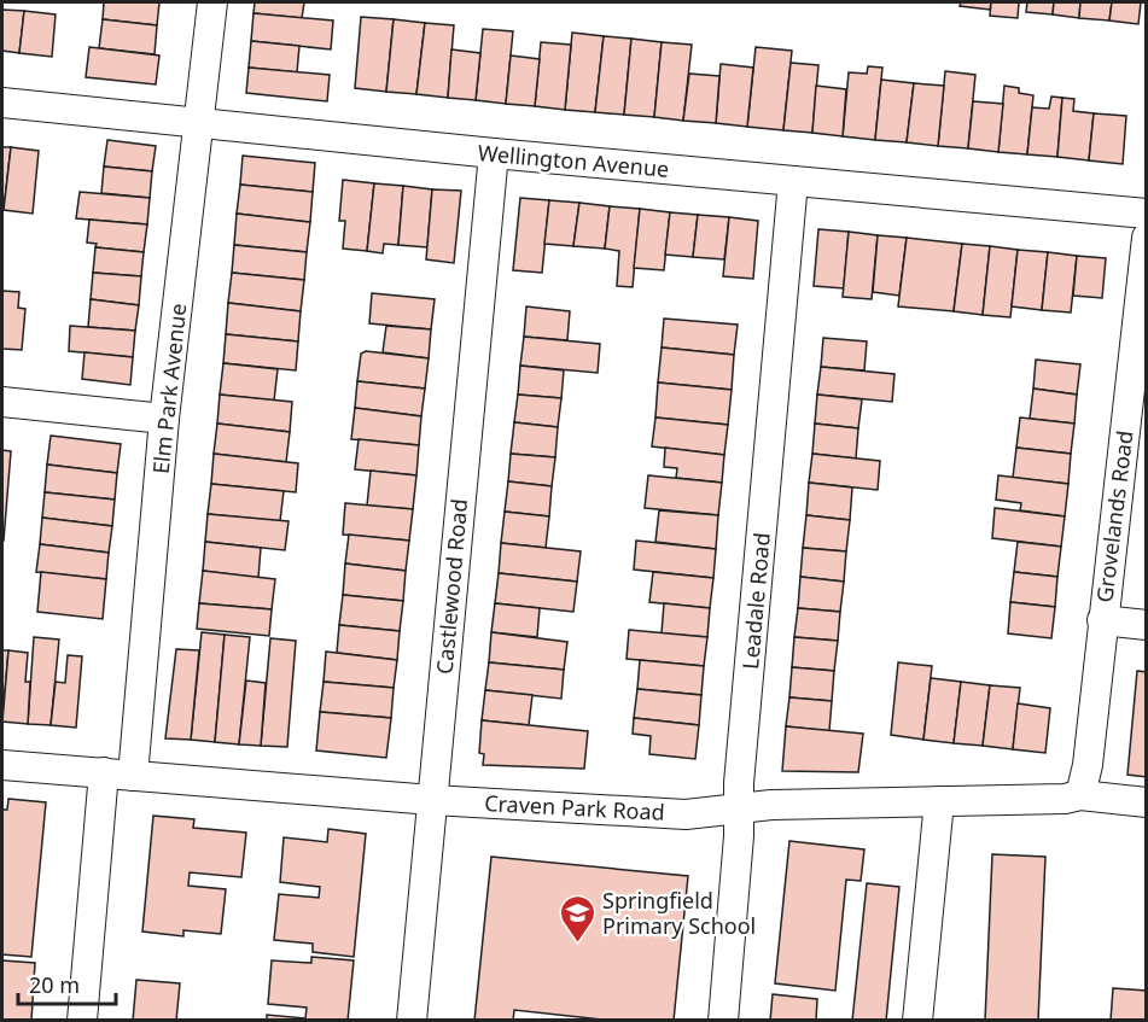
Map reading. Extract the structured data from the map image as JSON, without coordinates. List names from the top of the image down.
{
  "streets": {
    "street": [
      "Wellington Avenue",
      "Elm Park Avenue",
      "Grovelands Road",
      "Castlewood Road",
      "Leadale Road",
      "Craven Park Road"
    ]
  },
  "crossings": [
    ["Wellington Avenue", "Elm Park Avenue"],
    ["Wellington Avenue", "Castlewood Road"],
    ["Wellington Avenue", "Leadale Road"],
    ["Elm Park Avenue", "Craven Park Road"],
    ["Grovelands Road", "Craven Park Road"],
    ["Castlewood Road", "Craven Park Road"],
    ["Leadale Road", "Craven Park Road"]
  ],
  "places": {
    "school or university": ["Springfield Primary School"]
  },
  "scale_bar": "20 m"
}
